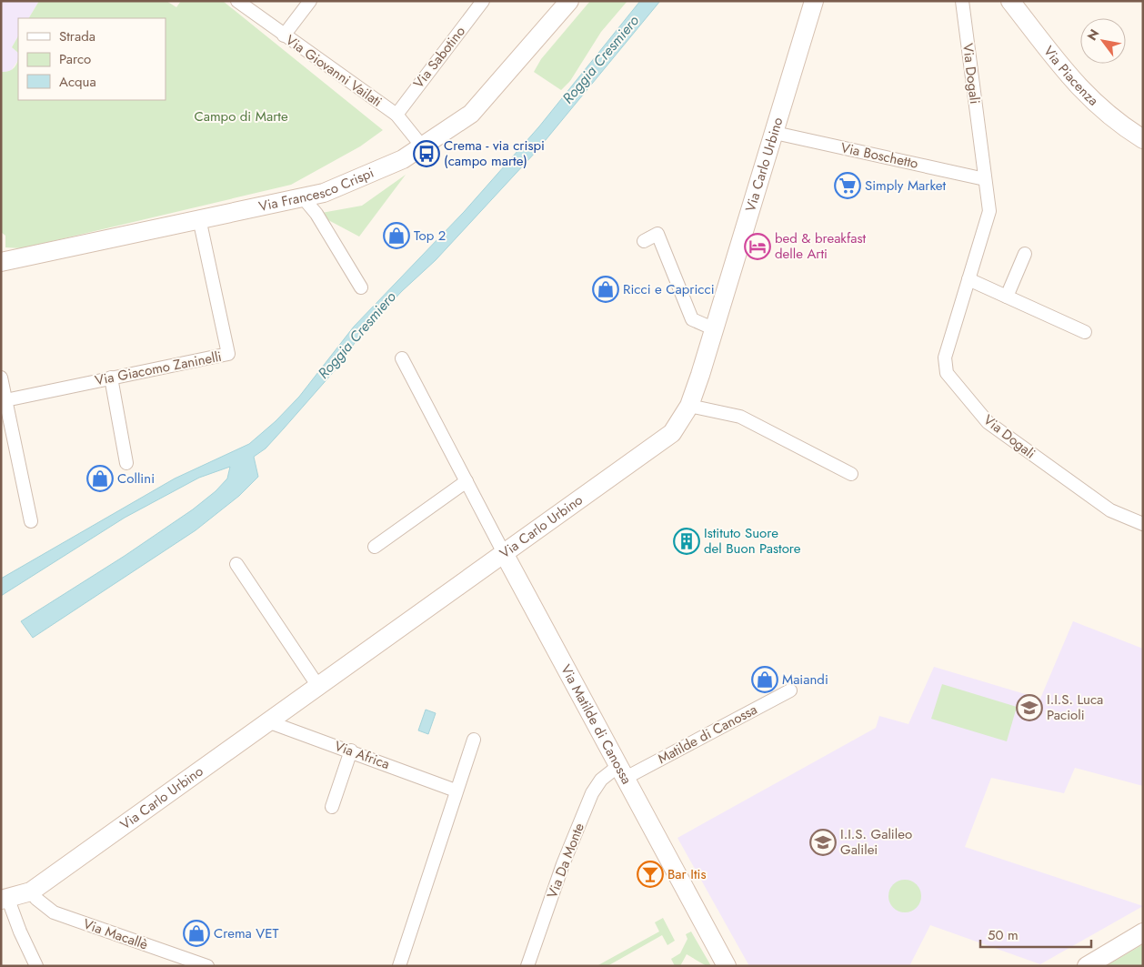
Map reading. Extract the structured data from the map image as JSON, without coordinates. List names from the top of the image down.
{
  "streets": {
    "street": [
      "Via Sabotino",
      "Via Giovanni Vailati",
      "Via Dogali",
      "Via Piacenza",
      "Via Boschetto",
      "Via Carlo Urbino",
      "Via Francesco Crispi",
      "Via Giacomo Zaninelli",
      "Via Matilde di Canossa",
      "Matilde di Canossa",
      "Via Africa",
      "Via Da Monte",
      "Via Macallè"
    ]
  },
  "crossings": [
    ["Via Sabotino", "Via Giovanni Vailati"],
    ["Via Giovanni Vailati", "Via Francesco Crispi"],
    ["Via Dogali", "Via Boschetto"],
    ["Via Boschetto", "Via Carlo Urbino"],
    ["Via Carlo Urbino", "Via Matilde di Canossa"],
    ["Via Carlo Urbino", "Via Africa"],
    ["Via Carlo Urbino", "Via Macallè"],
    ["Via Francesco Crispi", "Via Giacomo Zaninelli"],
    ["Via Matilde di Canossa", "Matilde di Canossa"],
    ["Via Matilde di Canossa", "Via Da Monte"],
    ["Matilde di Canossa", "Via Da Monte"]
  ],
  "water": ["Roggia Cresmiero"],
  "parks": ["Campo di Marte"],
  "places": {
    "bus stop": ["Crema - via crispi (campo marte)"],
    "supermarket": ["Simply Market"],
    "shop": [
      "Top 2",
      "Ricci e Capricci",
      "Collini",
      "Maiandi",
      "Crema VET"
    ],
    "hotel": ["bed & breakfast delle Arti"],
    "building": ["Istituto Suore del Buon Pastore"],
    "school or university": ["I.I.S. Luca Pacioli", "I.I.S. Galileo Galilei"],
    "bar": ["Bar Itis"]
  },
  "legend": ["Strada", "Parco", "Acqua"],
  "scale_bar": "50 m",
  "north": "top left"
}
